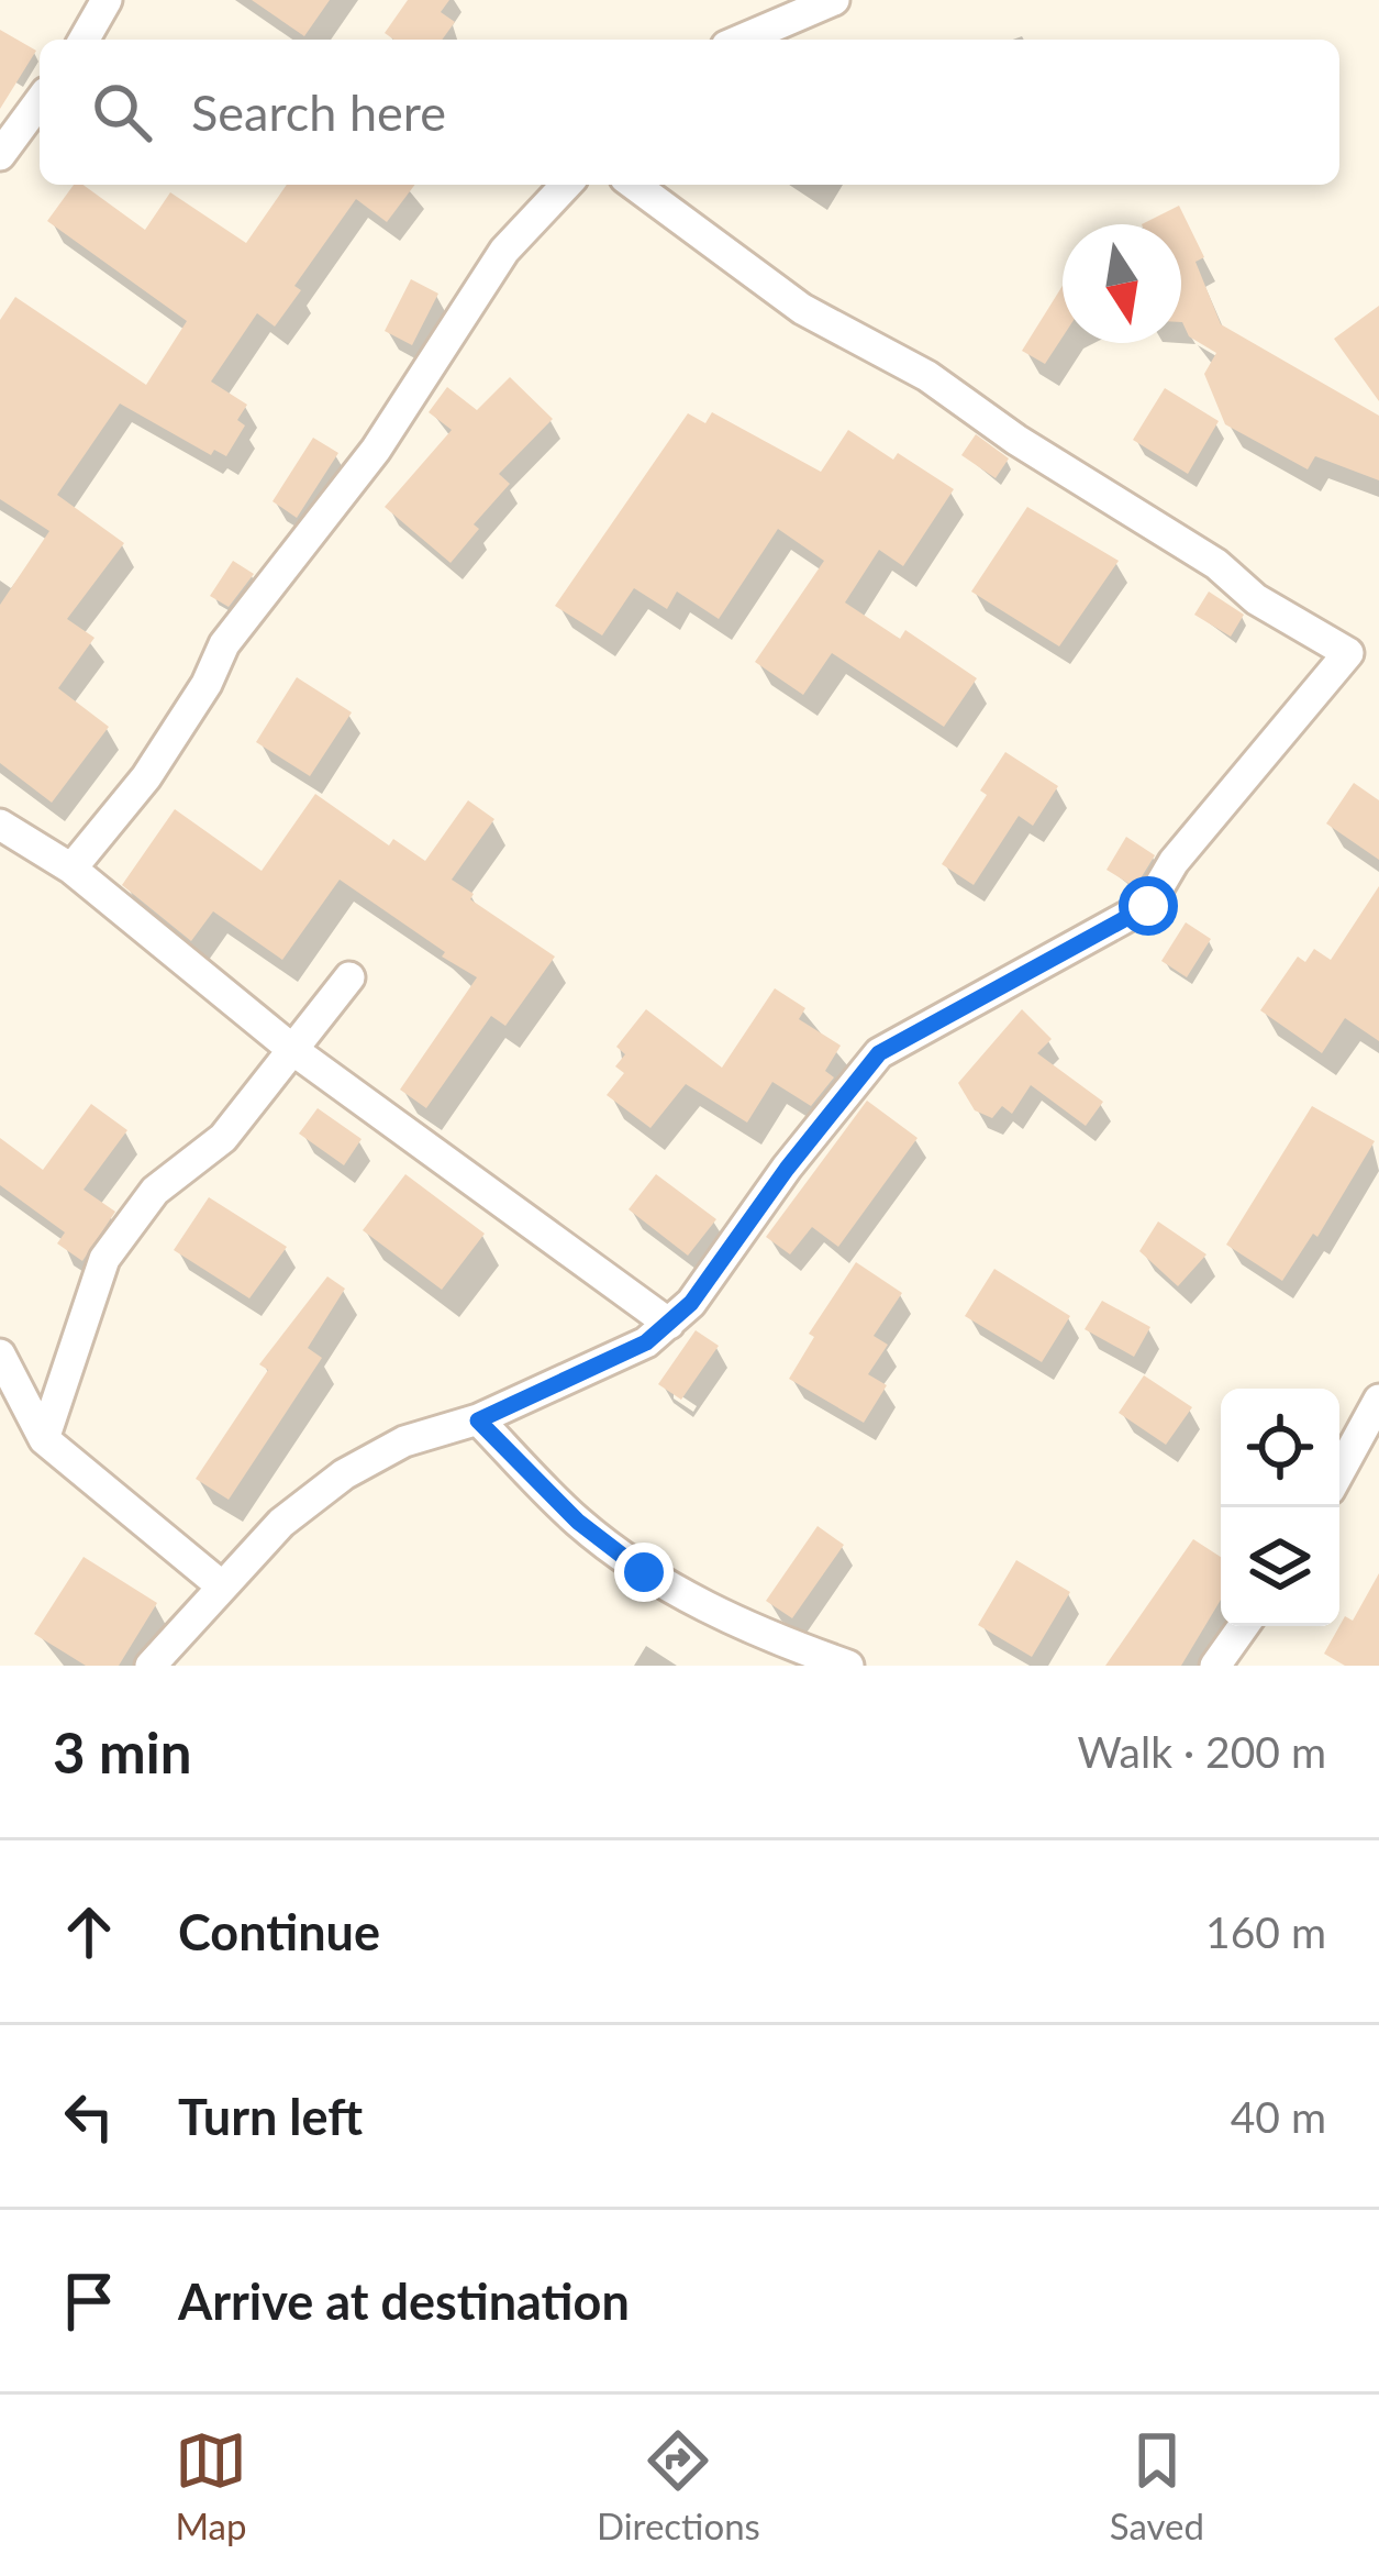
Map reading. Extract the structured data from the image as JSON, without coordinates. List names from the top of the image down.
{
  "north": "bottom",
  "page": {
    "search": "Search here",
    "heading": ["3 min", "Walk · 200 m"],
    "list": [
      ["Continue", "160 m"],
      ["Turn left", "40 m"],
      "Arrive at destination"
    ],
    "nav": ["Map", "Directions", "Saved"]
  }
}
